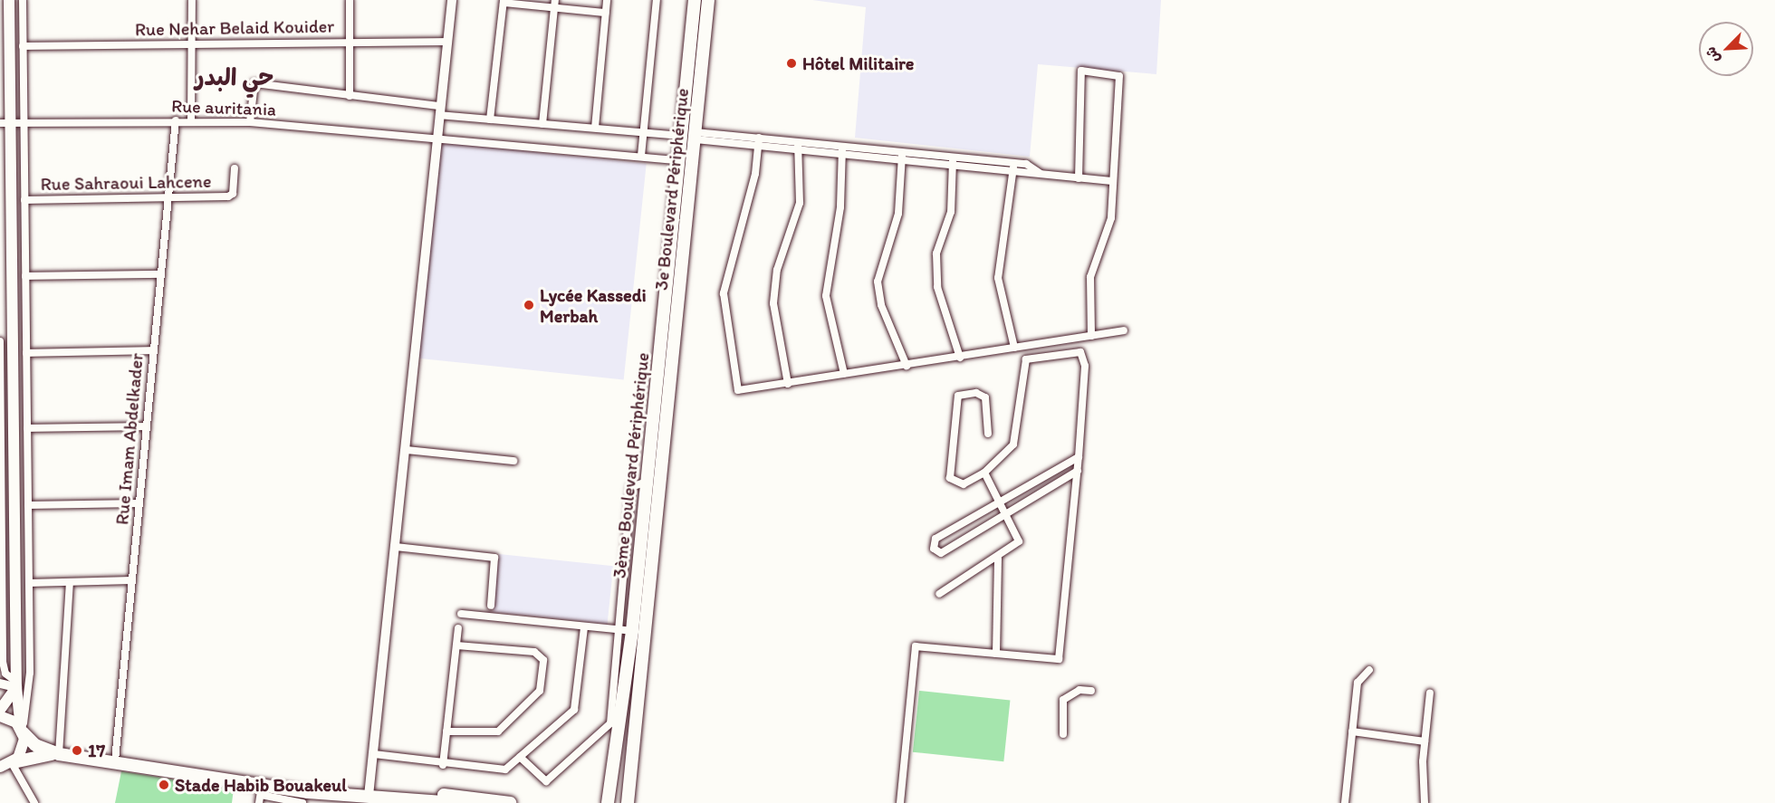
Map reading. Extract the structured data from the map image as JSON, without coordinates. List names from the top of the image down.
{
  "streets": {
    "highway": ["3e Boulevard Périphérique", "3ème Boulevard Périphérique"],
    "street": [
      "Rue Nehar Belaid Kouider",
      "Rue auritania",
      "Rue Sahraoui Lahcene",
      "Rue Imam Abdelkader"
    ]
  },
  "crossings": [
    ["Rue auritania", "3e Boulevard Périphérique"],
    ["Rue auritania", "Rue Imam Abdelkader"],
    ["Rue auritania", "3ème Boulevard Périphérique"],
    ["Rue Sahraoui Lahcene", "Rue Imam Abdelkader"],
    ["3e Boulevard Périphérique", "3ème Boulevard Périphérique"]
  ],
  "districts": ["حي البدر"],
  "places": [
    "Hôtel Militaire",
    "Lycée Kassedi Merbah",
    "17",
    "Stade Habib Bouakeul"
  ],
  "north": "bottom left"
}
